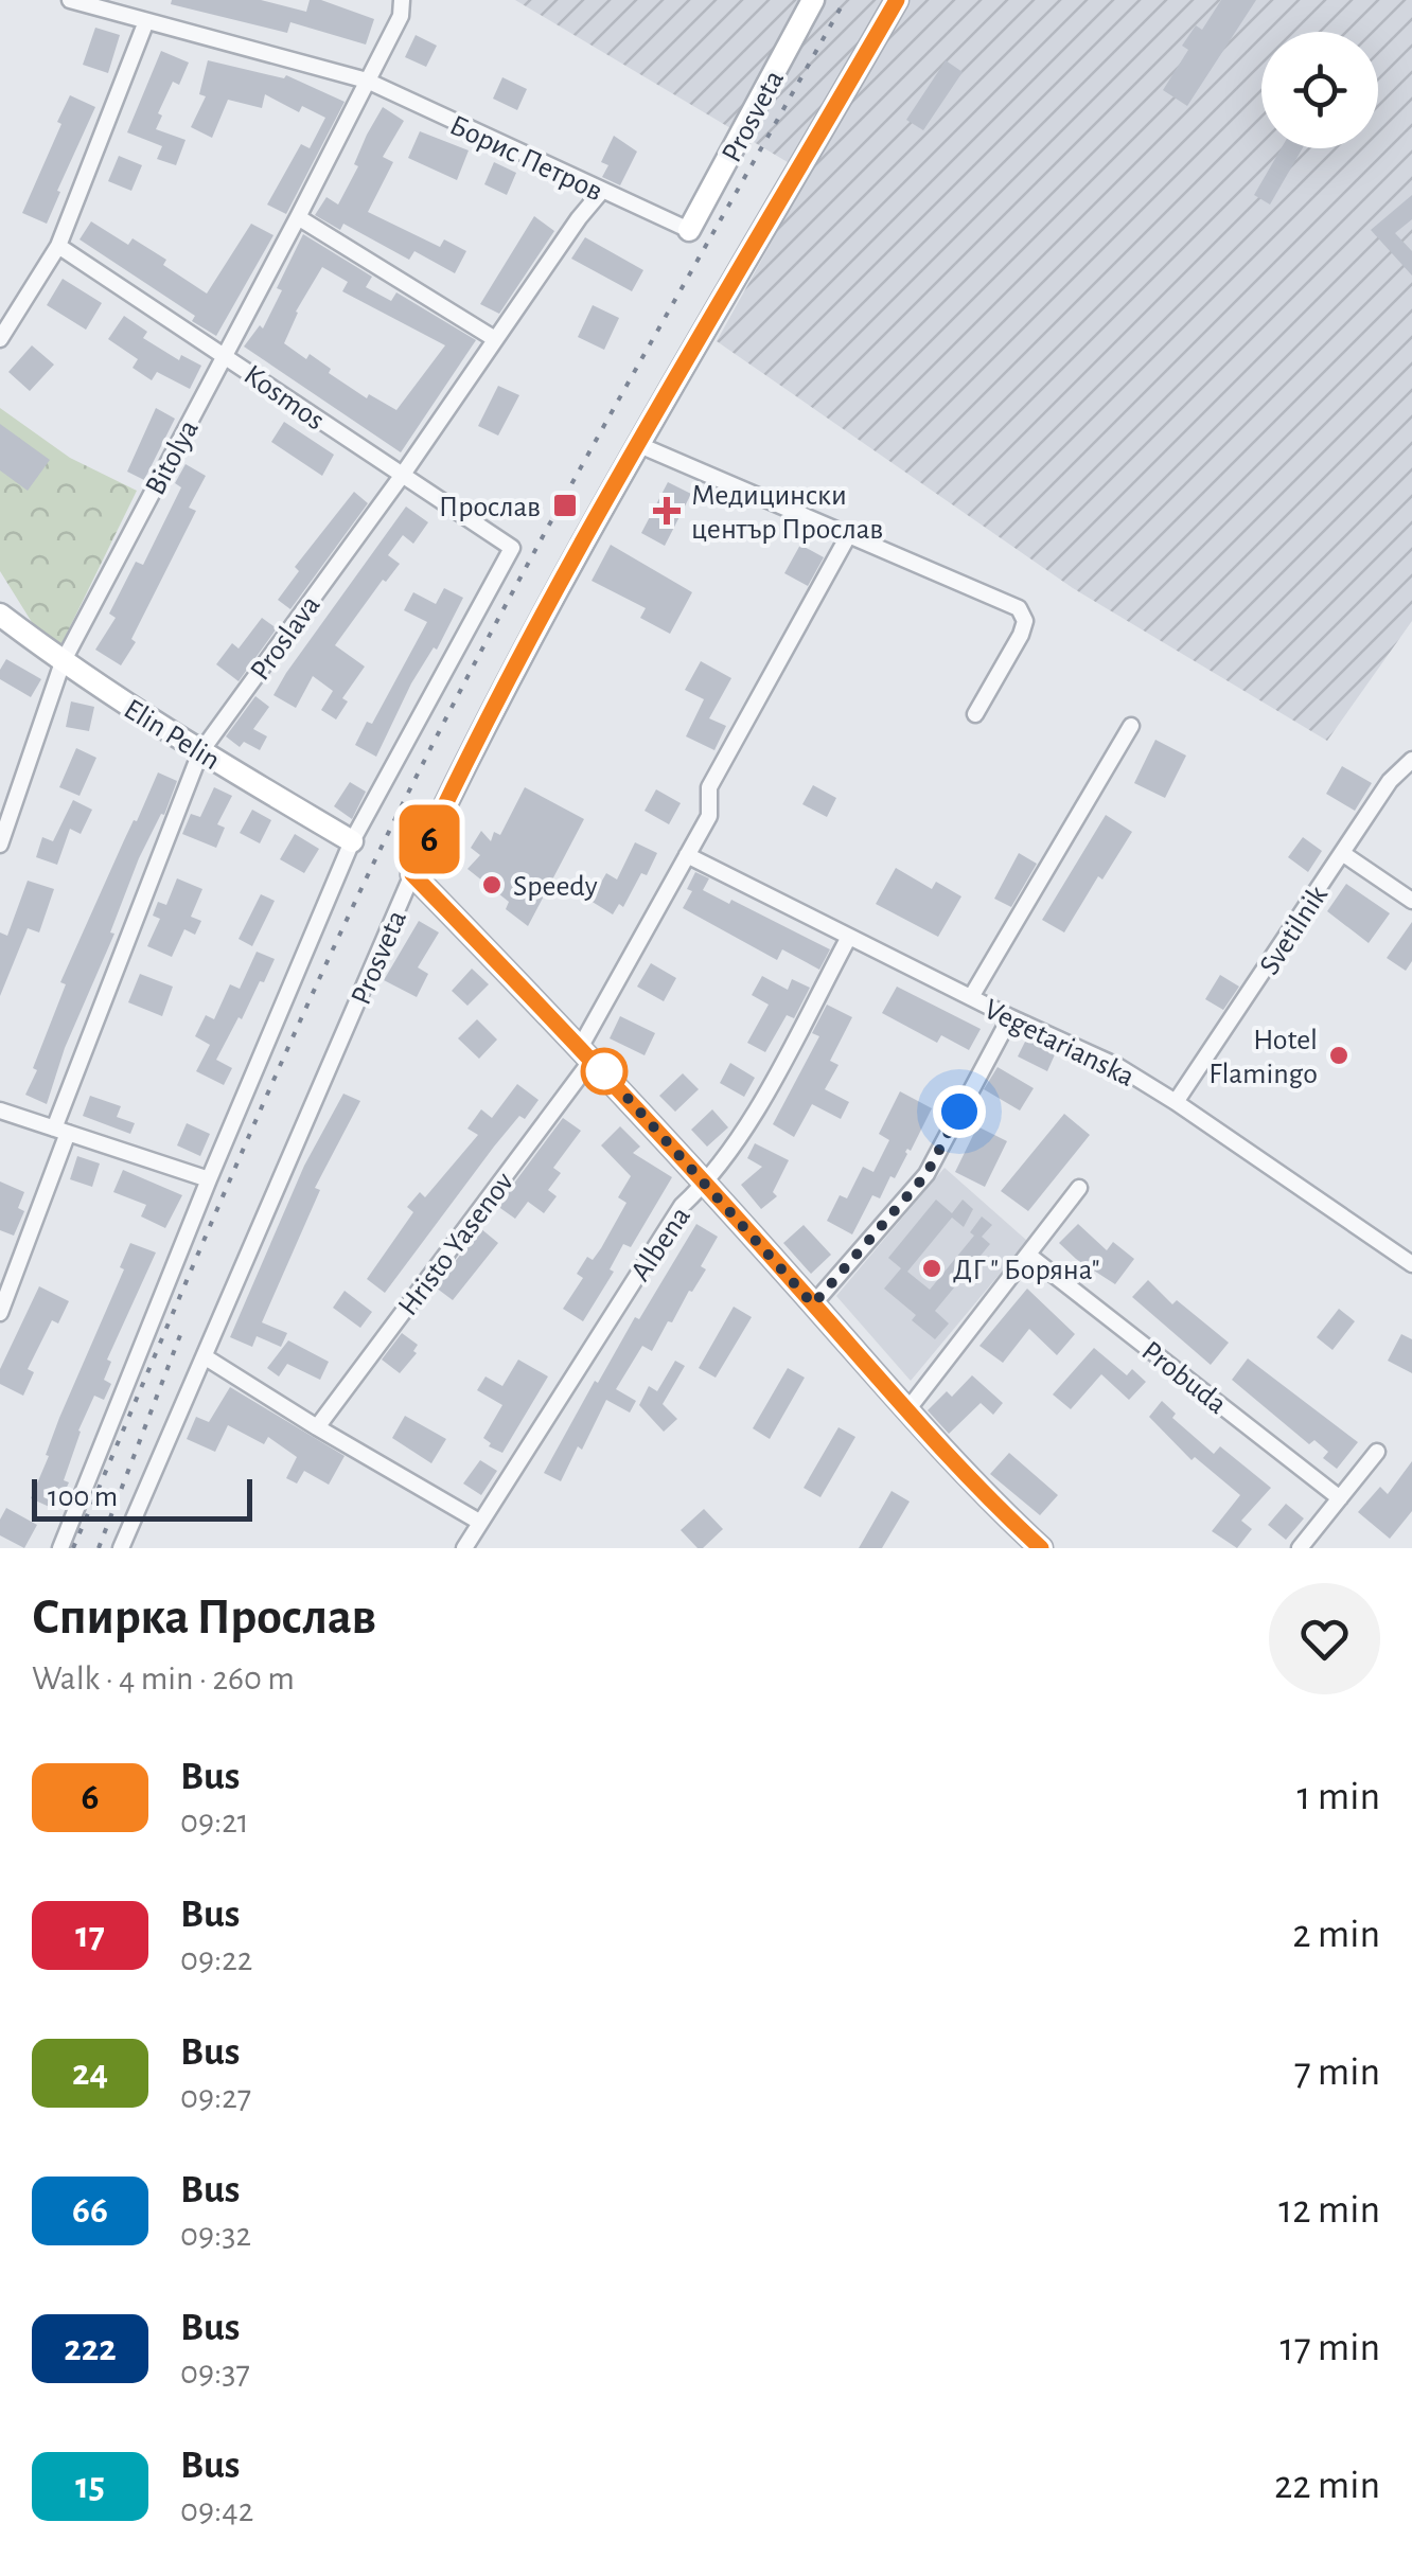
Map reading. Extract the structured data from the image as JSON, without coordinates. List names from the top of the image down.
{
  "streets": {
    "street": [
      "Prosveta",
      "Борис Петров",
      "Kosmos",
      "Bitolya",
      "Proslava",
      "Elin Pelin",
      "Svetilnik",
      "Vegetarianska",
      "Hristo Yasenov",
      "Albena",
      "Probuda"
    ]
  },
  "crossings": [
    ["Prosveta", "Борис Петров"],
    ["Борис Петров", "Bitolya"],
    ["Борис Петров", "Proslava"],
    ["Kosmos", "Bitolya"],
    ["Kosmos", "Proslava"],
    ["Kosmos", "Elin Pelin"],
    ["Bitolya", "Elin Pelin"],
    ["Proslava", "Elin Pelin"],
    ["Svetilnik", "Vegetarianska"],
    ["Vegetarianska", "Hristo Yasenov"],
    ["Vegetarianska", "Albena"]
  ],
  "places": {
    "transit": ["Прослав"],
    "health": ["Медицински център Прослав"],
    "other": ["Speedy", "Hotel Flamingo", "ДГ \" Боряна\""]
  },
  "lines": ["bus line 6"],
  "scale_bar": "100 m",
  "page": {
    "on_map": "6",
    "scale": "100 m",
    "heading": ["Спирка Прослав", "Walk · 4 min · 260 m"],
    "list": [
      {
        "mark": "6",
        "name": "Bus",
        "note": "09:21",
        "value": "1 min"
      },
      {
        "mark": "17",
        "name": "Bus",
        "note": "09:22",
        "value": "2 min"
      },
      {
        "mark": "24",
        "name": "Bus",
        "note": "09:27",
        "value": "7 min"
      },
      {
        "mark": "66",
        "name": "Bus",
        "note": "09:32",
        "value": "12 min"
      },
      {
        "mark": "222",
        "name": "Bus",
        "note": "09:37",
        "value": "17 min"
      },
      {
        "mark": "15",
        "name": "Bus",
        "note": "09:42",
        "value": "22 min"
      }
    ]
  }
}
